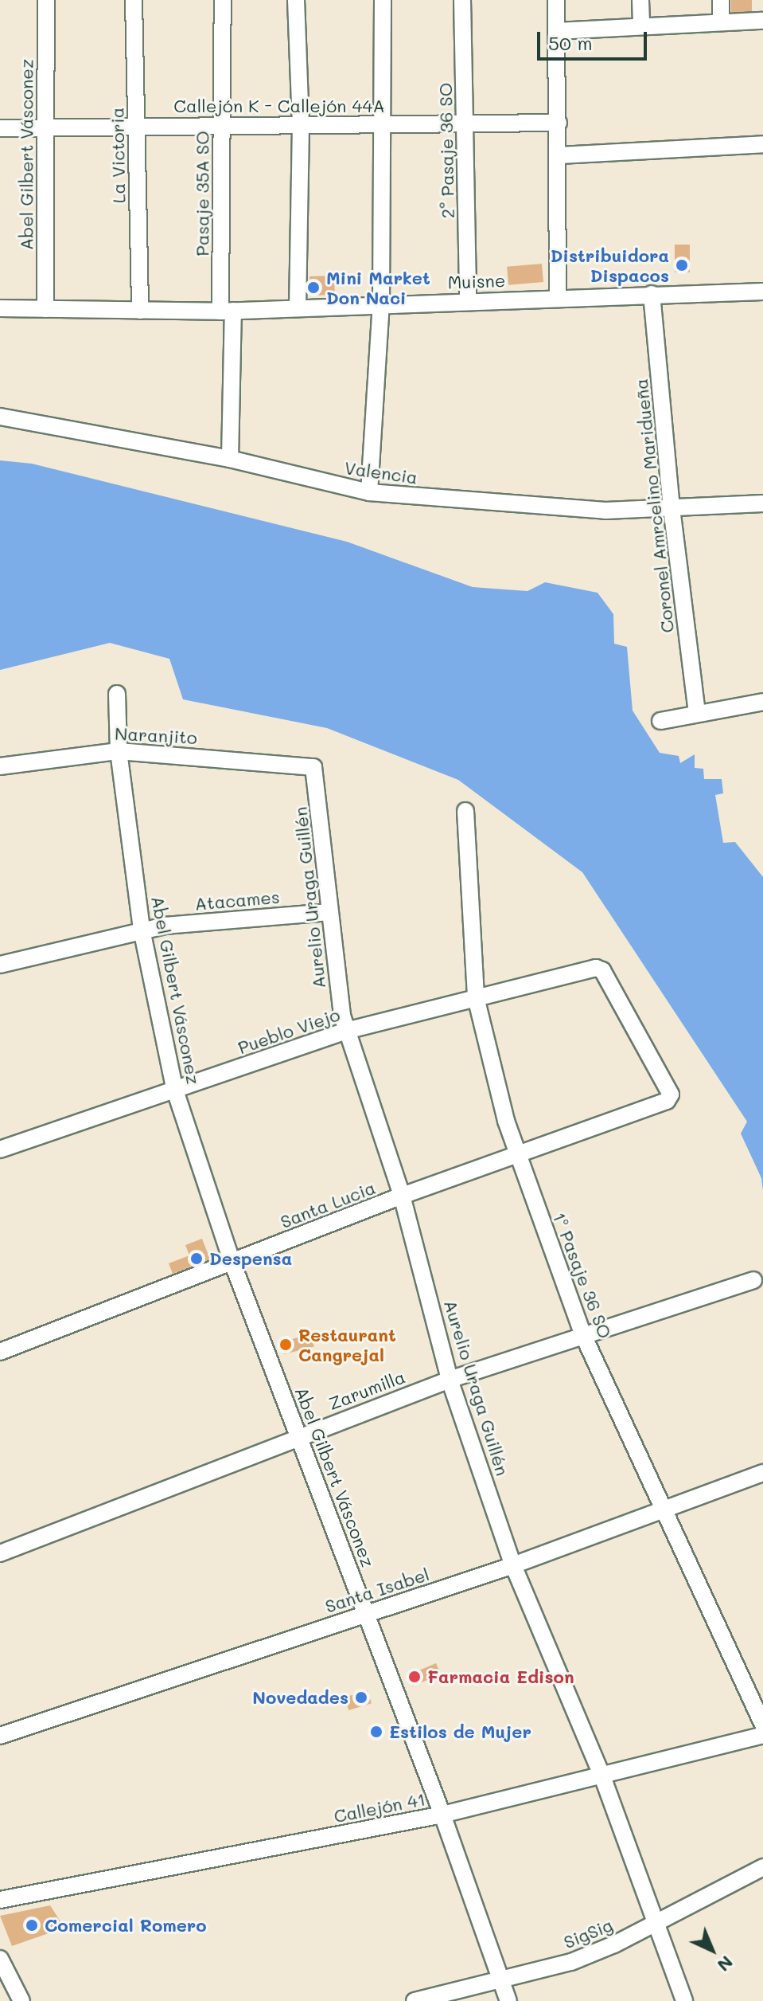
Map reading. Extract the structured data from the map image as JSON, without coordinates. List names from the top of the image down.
{
  "streets": {
    "street": [
      "Callejón K - Callejón 44A",
      "2° Pasaje 36 SO",
      "Abel Gilbert Vásconez",
      "La Victoria",
      "Pasaje 35A SO",
      "Muisne",
      "Valencia",
      "Coronel Amrcelino Maridueña",
      "Naranjito",
      "Aurelio Uraga Guillén",
      "Atacames",
      "Pueblo Viejo",
      "Santa Lucia",
      "1º Pasaje 36 SO",
      "Zarumilla",
      "Santa Isabel",
      "Callejón 41",
      "SigSig"
    ]
  },
  "crossings": [
    ["Callejón K - Callejón 44A", "2° Pasaje 36 SO"],
    ["Callejón K - Callejón 44A", "Abel Gilbert Vásconez"],
    ["Callejón K - Callejón 44A", "La Victoria"],
    ["Callejón K - Callejón 44A", "Pasaje 35A SO"],
    ["2° Pasaje 36 SO", "Muisne"],
    ["Abel Gilbert Vásconez", "Muisne"],
    ["Abel Gilbert Vásconez", "Naranjito"],
    ["Abel Gilbert Vásconez", "Atacames"],
    ["Abel Gilbert Vásconez", "Pueblo Viejo"],
    ["Abel Gilbert Vásconez", "Santa Lucia"],
    ["Abel Gilbert Vásconez", "Zarumilla"],
    ["Abel Gilbert Vásconez", "Santa Isabel"],
    ["Abel Gilbert Vásconez", "Callejón 41"],
    ["Abel Gilbert Vásconez", "SigSig"],
    ["La Victoria", "Muisne"],
    ["Pasaje 35A SO", "Muisne"],
    ["Pasaje 35A SO", "Valencia"],
    ["Muisne", "Coronel Amrcelino Maridueña"],
    ["Valencia", "Coronel Amrcelino Maridueña"],
    ["Naranjito", "Aurelio Uraga Guillén"],
    ["Aurelio Uraga Guillén", "Atacames"],
    ["Aurelio Uraga Guillén", "Pueblo Viejo"],
    ["Aurelio Uraga Guillén", "Santa Lucia"],
    ["Aurelio Uraga Guillén", "Zarumilla"],
    ["Aurelio Uraga Guillén", "Santa Isabel"],
    ["Aurelio Uraga Guillén", "Callejón 41"],
    ["Aurelio Uraga Guillén", "SigSig"],
    ["Pueblo Viejo", "Santa Lucia"],
    ["Pueblo Viejo", "1º Pasaje 36 SO"],
    ["Santa Lucia", "1º Pasaje 36 SO"],
    ["1º Pasaje 36 SO", "Zarumilla"],
    ["1º Pasaje 36 SO", "Santa Isabel"]
  ],
  "places": [
    "Distribuidora Dispacos",
    "Mini Market Don Naci",
    "Despensa",
    "Restaurant Cangrejal",
    "Farmacia Edison",
    "Novedades",
    "Estilos de Mujer",
    "Comercial Romero"
  ],
  "scale_bar": "50 m",
  "north": "bottom right"
}
